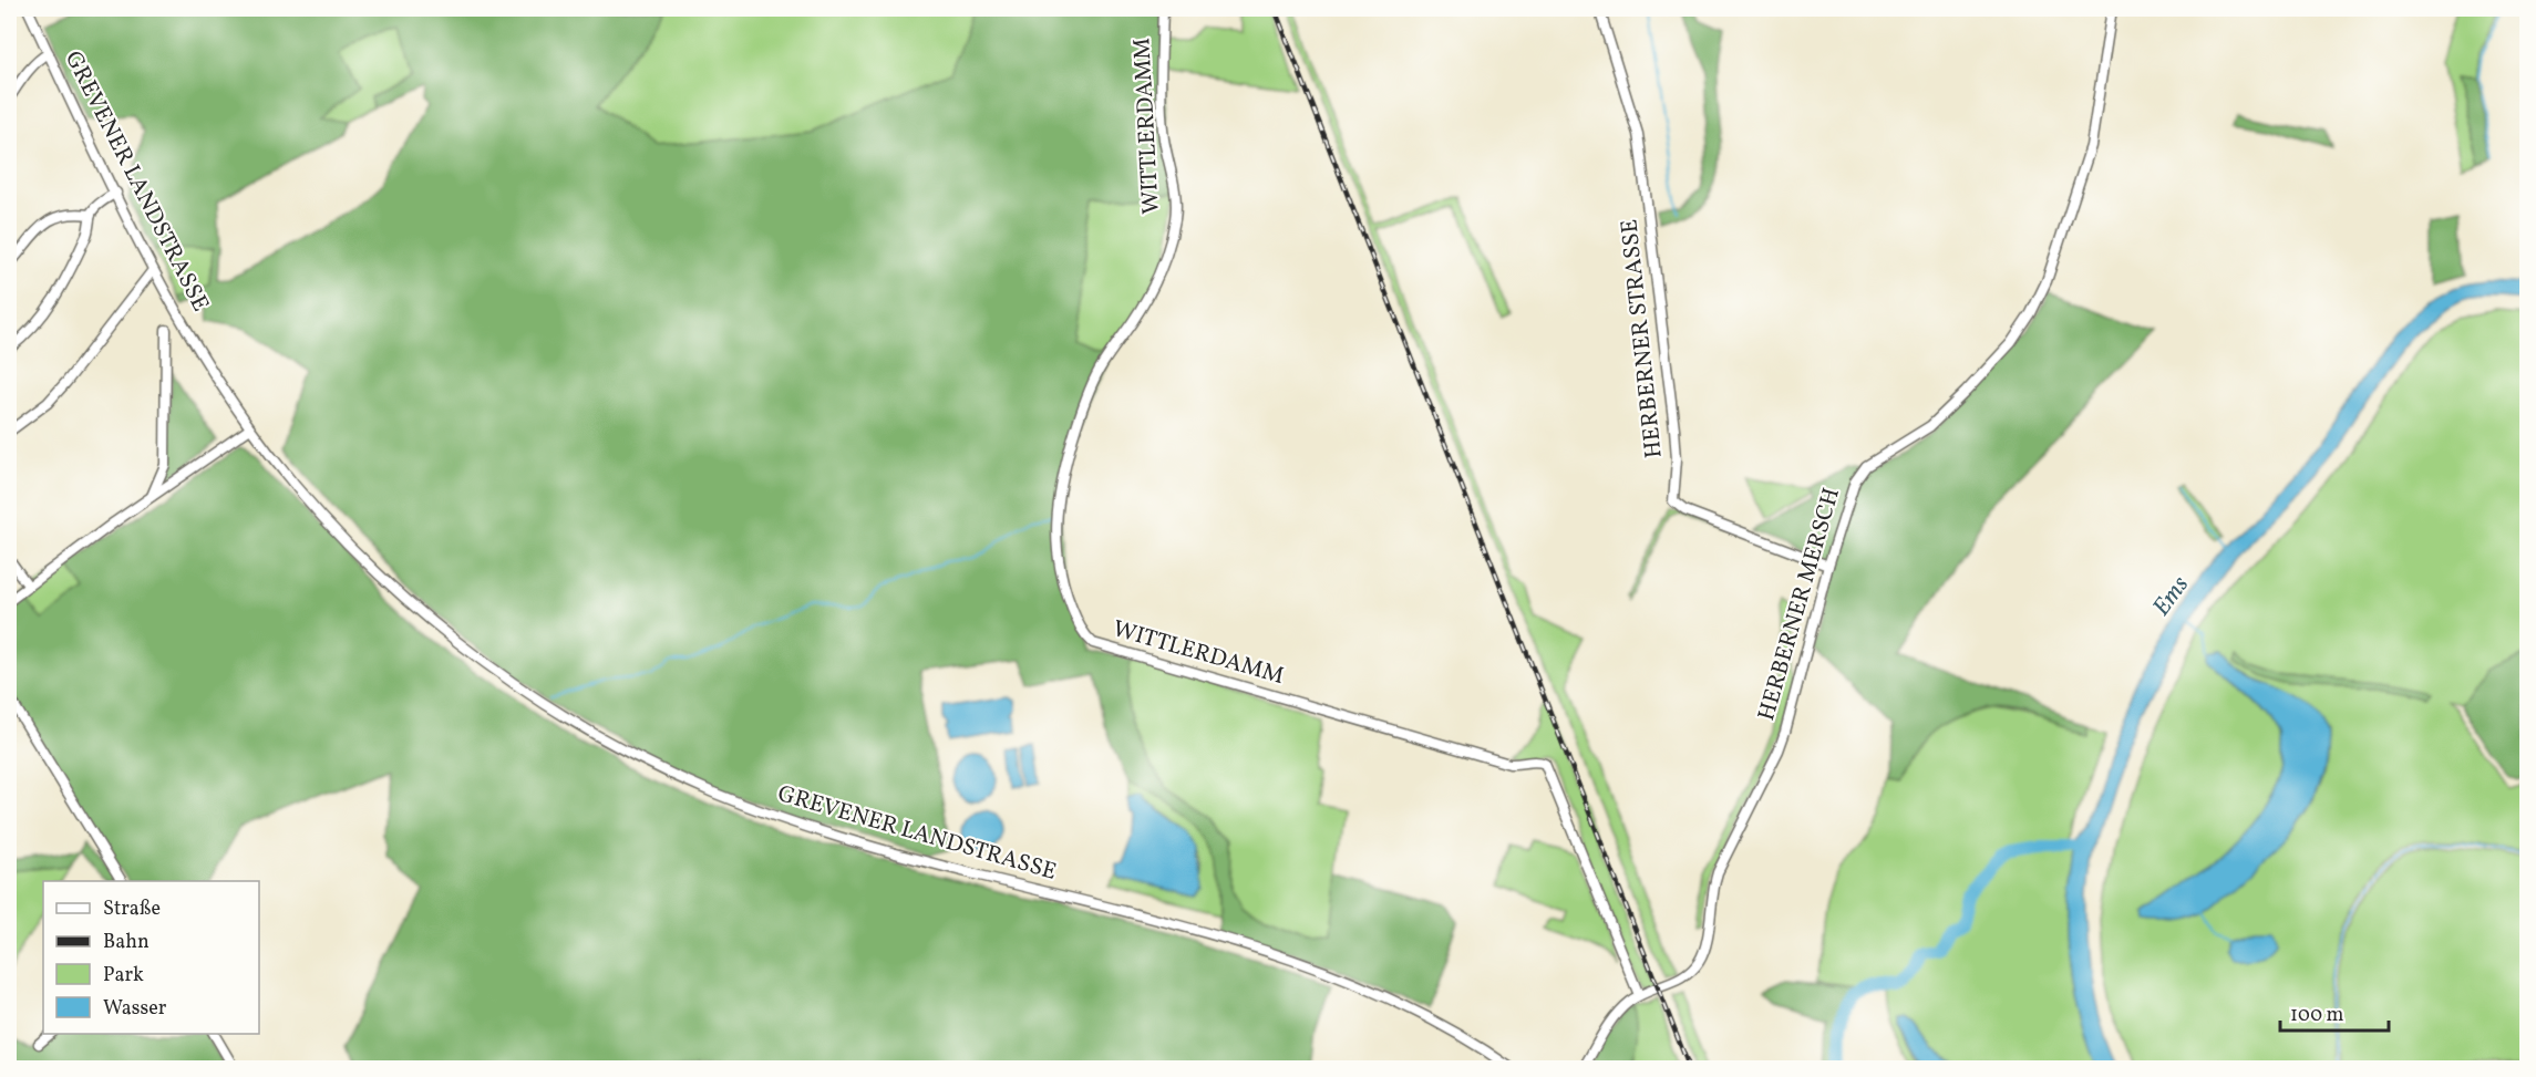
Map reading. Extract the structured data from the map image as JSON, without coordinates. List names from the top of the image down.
{
  "streets": {
    "street": [
      "WITTLERDAMM",
      "GREVENER LANDSTRASSE",
      "HERBERNER STRASSE",
      "HERBERNER MERSCH"
    ]
  },
  "crossings": [
    ["WITTLERDAMM", "HERBERNER MERSCH"],
    ["HERBERNER STRASSE", "HERBERNER MERSCH"]
  ],
  "water": ["Ems"],
  "legend": [
    "Straße",
    "Bahn",
    "Park",
    "Wasser"
  ],
  "scale_bar": "100 m"
}
